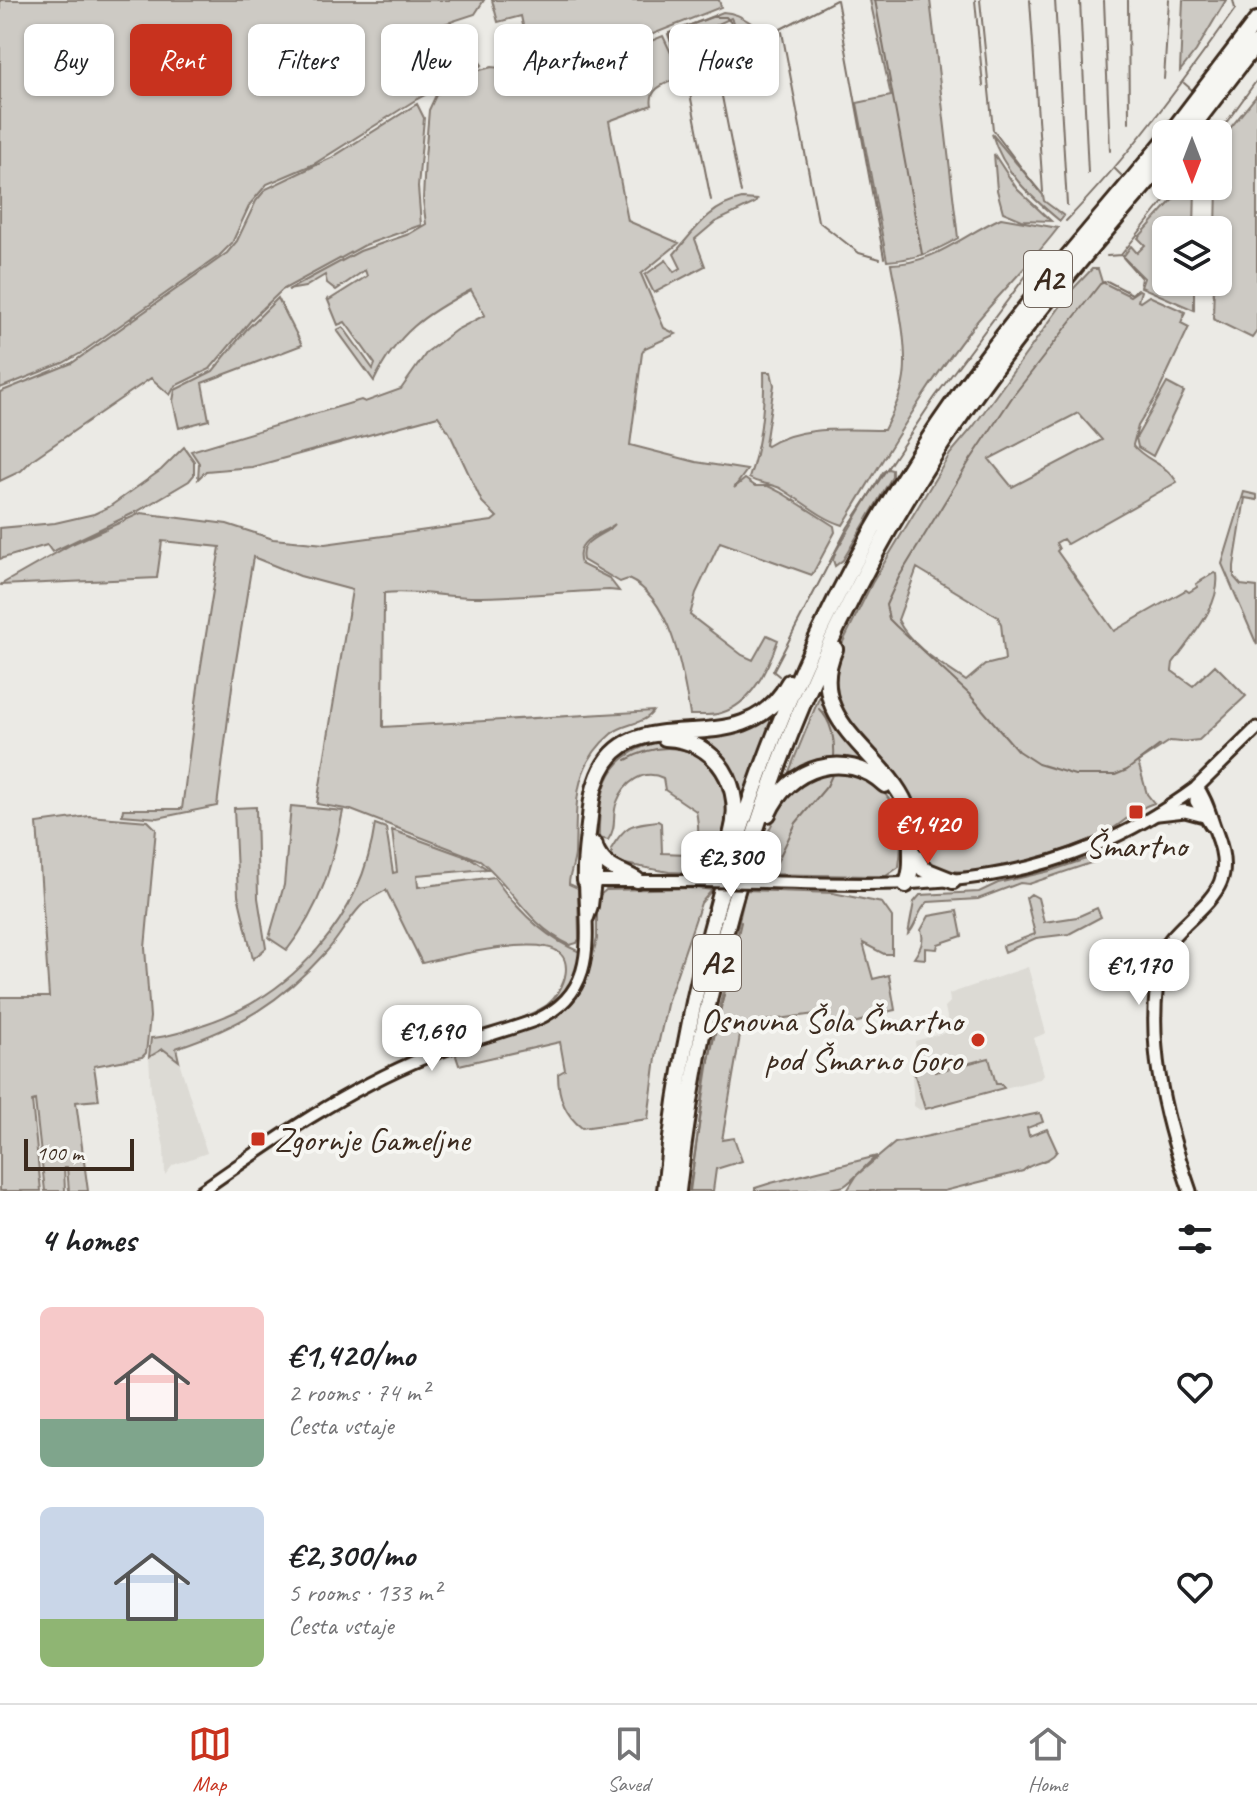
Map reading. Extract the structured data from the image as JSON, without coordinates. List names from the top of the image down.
{
  "streets": {
    "highway": ["A2"]
  },
  "places": {
    "transit": ["Šmartno", "Zgornje Gameljne"],
    "other": ["Osnovna Šola Šmartno pod Šmarno Goro"]
  },
  "scale_bar": "100 m",
  "north": "bottom",
  "page": {
    "chip": [
      "Buy",
      "Rent",
      "Filters",
      "New",
      "Apartment",
      "House"
    ],
    "price": [
      "€1,420",
      "€2,300",
      "€1,170",
      "€1,690"
    ],
    "scale": "100 m",
    "heading": "4 homes",
    "list": [
      {
        "name": "€1,420/mo",
        "note": "2 rooms · 74 m² · Cesta vstaje"
      },
      {
        "name": "€2,300/mo",
        "note": "5 rooms · 133 m² · Cesta vstaje"
      }
    ],
    "tabs": ["Map", "Saved", "Home"]
  }
}
